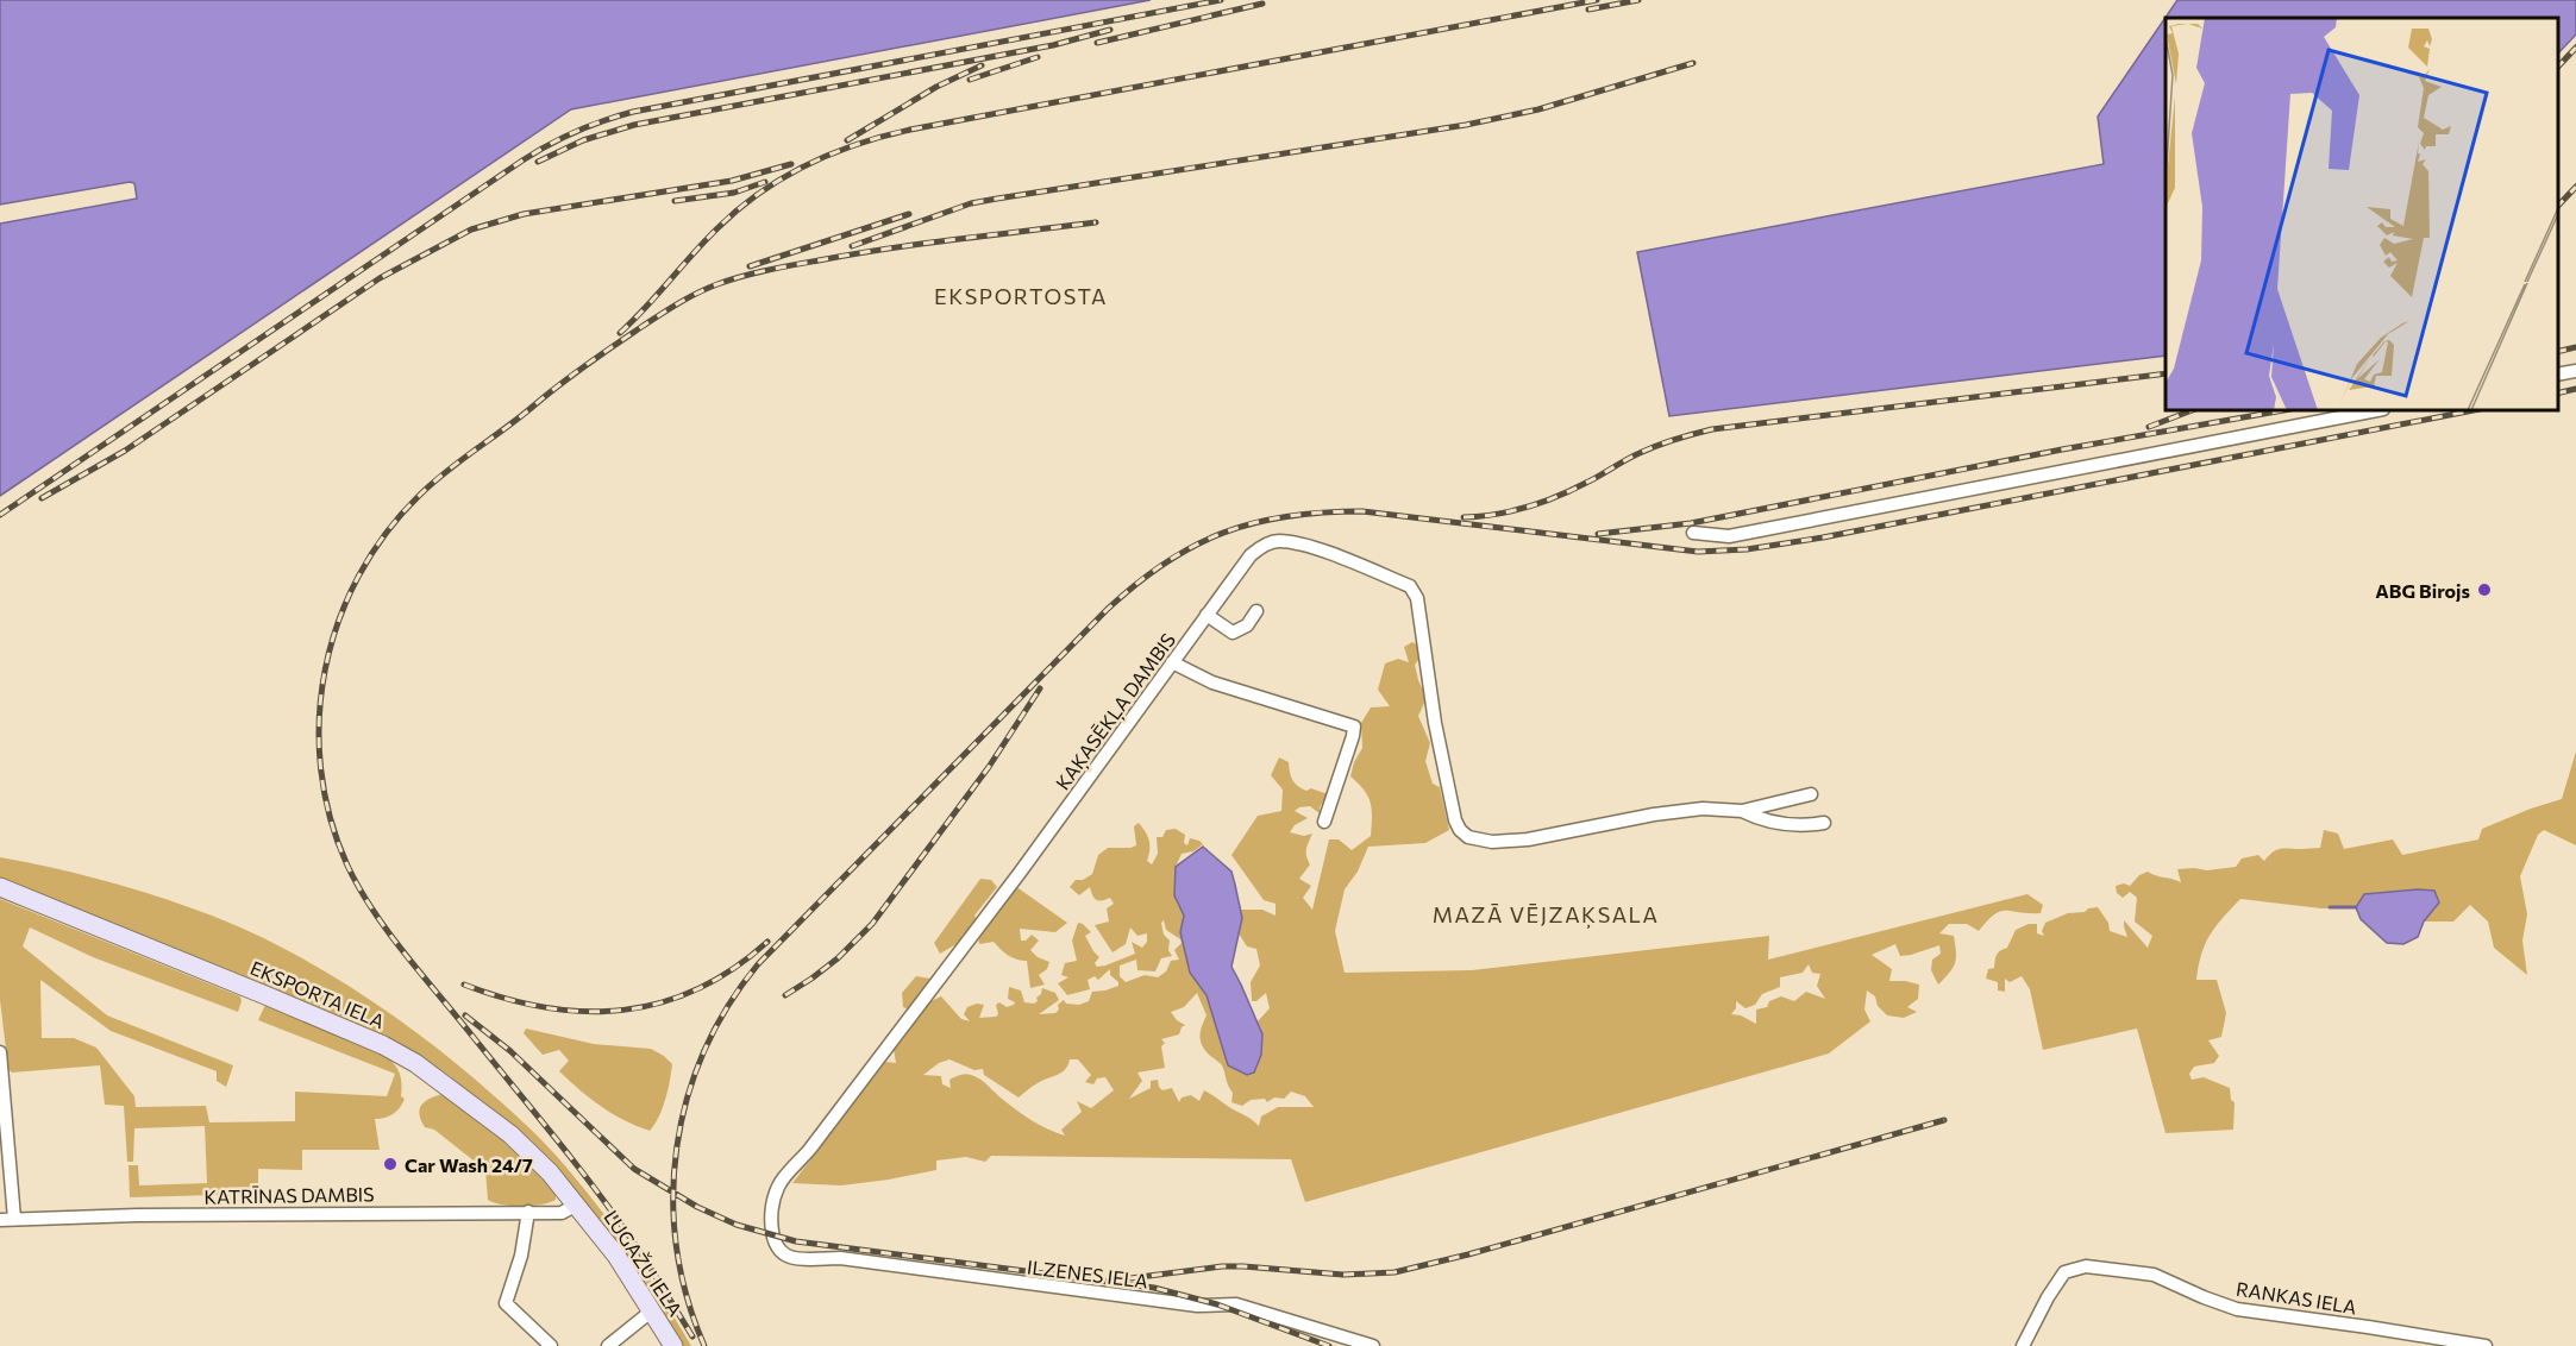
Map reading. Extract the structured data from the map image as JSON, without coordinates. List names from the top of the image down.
{
  "streets": {
    "street": [
      "KAĶASĒKĻA DAMBIS",
      "EKSPORTA IELA",
      "KATRĪNAS DAMBIS",
      "LUGAŽU IELA",
      "ILZENES IELA",
      "RANKAS IELA"
    ]
  },
  "crossings": [
    ["KAĶASĒKĻA DAMBIS", "ILZENES IELA"],
    ["EKSPORTA IELA", "KATRĪNAS DAMBIS"],
    ["EKSPORTA IELA", "LUGAŽU IELA"],
    ["KATRĪNAS DAMBIS", "LUGAŽU IELA"]
  ],
  "districts": ["EKSPORTOSTA", "MAZĀ VĒJZAĶSALA"],
  "places": ["ABG Birojs", "Car Wash 24/7"]
}
